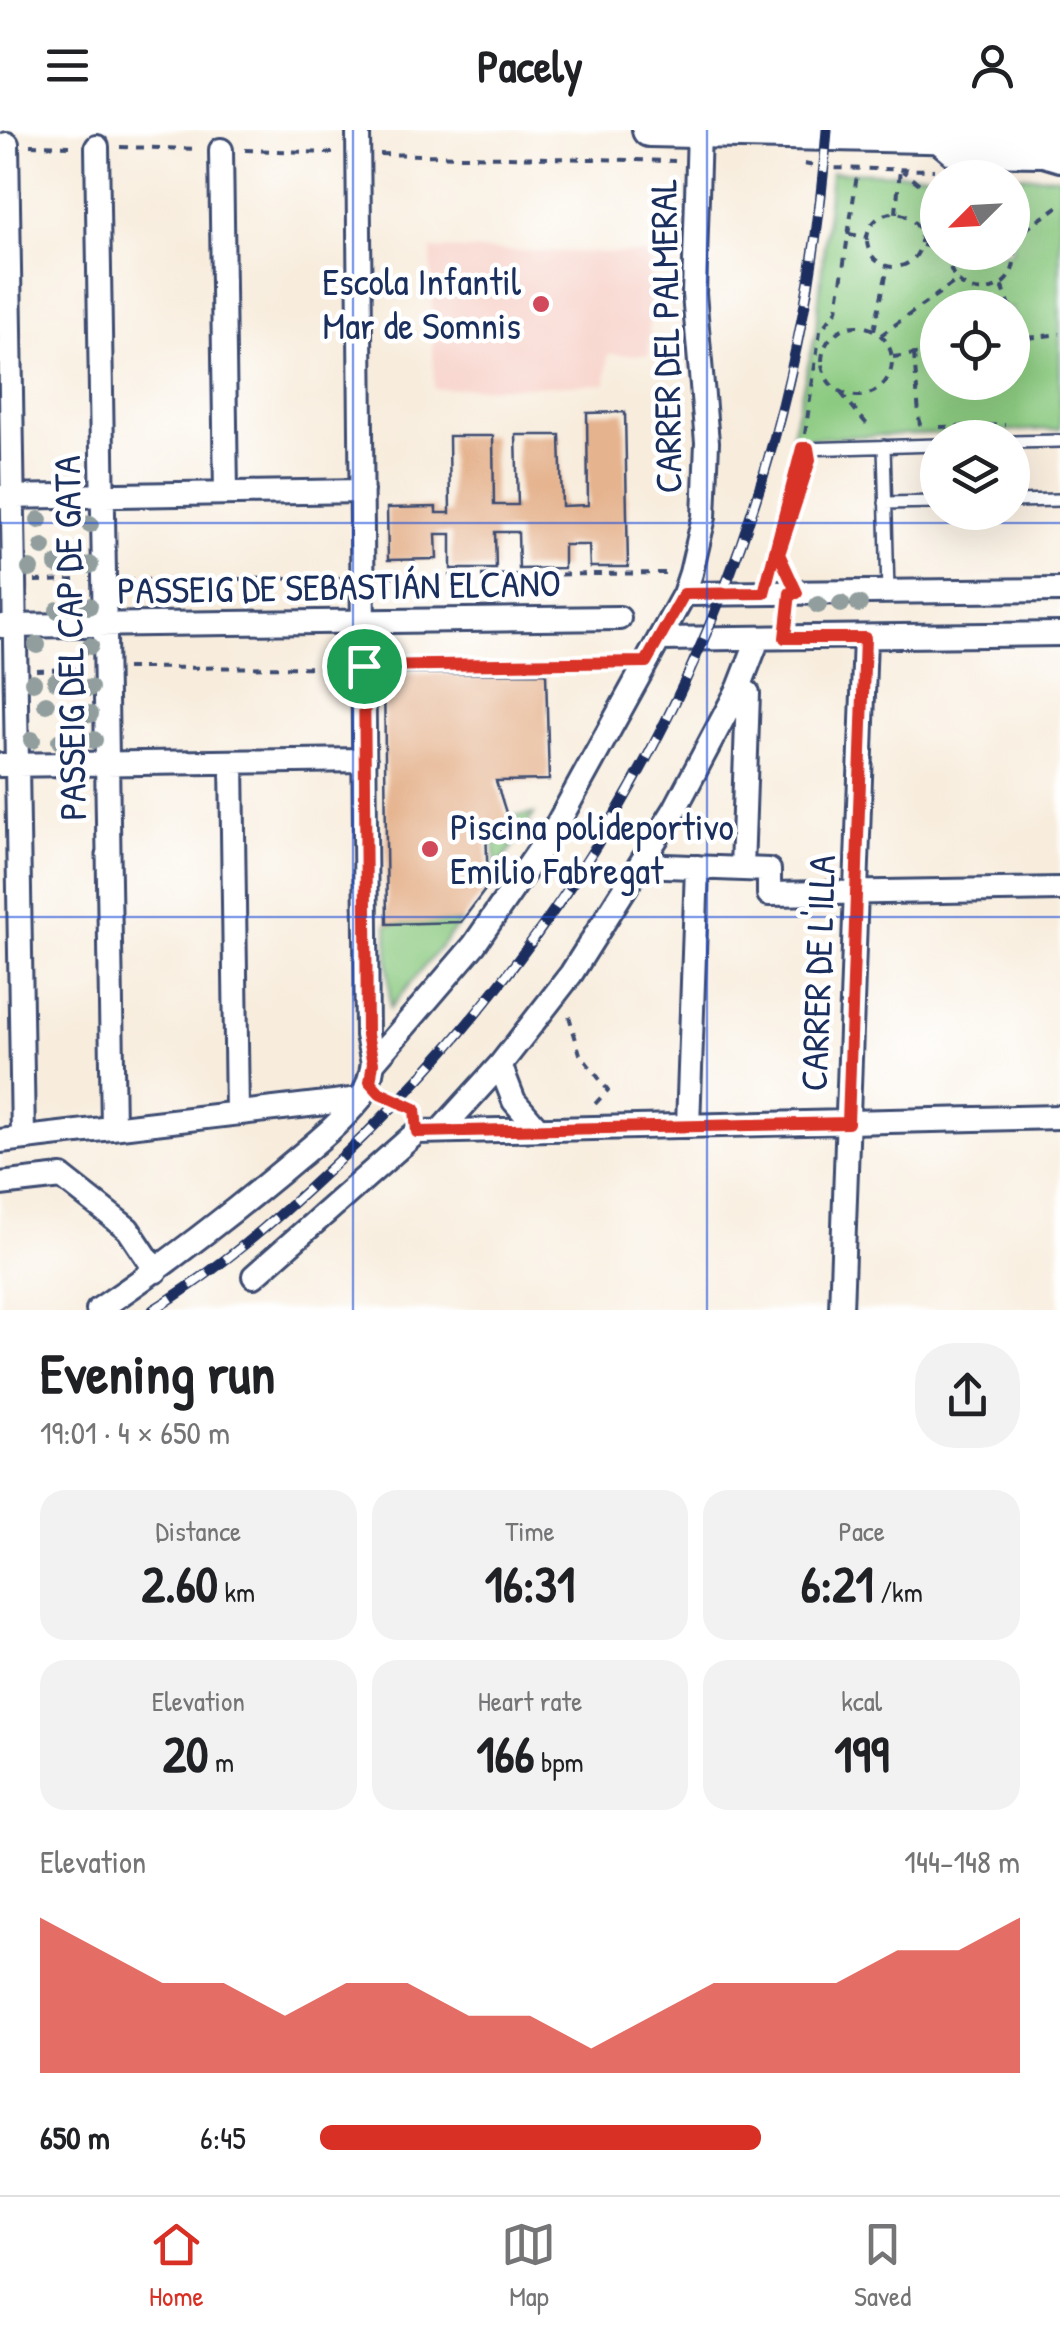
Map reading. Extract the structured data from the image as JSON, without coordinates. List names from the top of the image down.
{
  "streets": {
    "street": [
      "CARRER DEL PALMERAL",
      "PASSEIG DE SEBASTIÁN ELCANO",
      "PASSEIG DEL CAP DE GATA",
      "CARRER DE L'ILLA"
    ]
  },
  "crossings": [
    ["CARRER DEL PALMERAL", "PASSEIG DE SEBASTIÁN ELCANO"],
    ["PASSEIG DE SEBASTIÁN ELCANO", "PASSEIG DEL CAP DE GATA"]
  ],
  "places": ["Escola Infantil Mar de Somnis", "Piscina polideportivo Emilio Fabregat"],
  "north": "bottom left",
  "page": {
    "header": "Pacely",
    "heading": ["Evening run", "19:01 · 4 × 650 m"],
    "stats": [
      ["Distance", "2.60 km"],
      ["Time", "16:31"],
      ["Pace", "6:21 /km"],
      ["Elevation", "20 m"],
      ["Heart rate", "166 bpm"],
      ["kcal", "199"]
    ],
    "chart": ["Elevation", "144–148 m"],
    "list": [
      {
        "name": "650 m",
        "note": "6:45"
      }
    ],
    "tabs": ["Home", "Map", "Saved"]
  }
}
